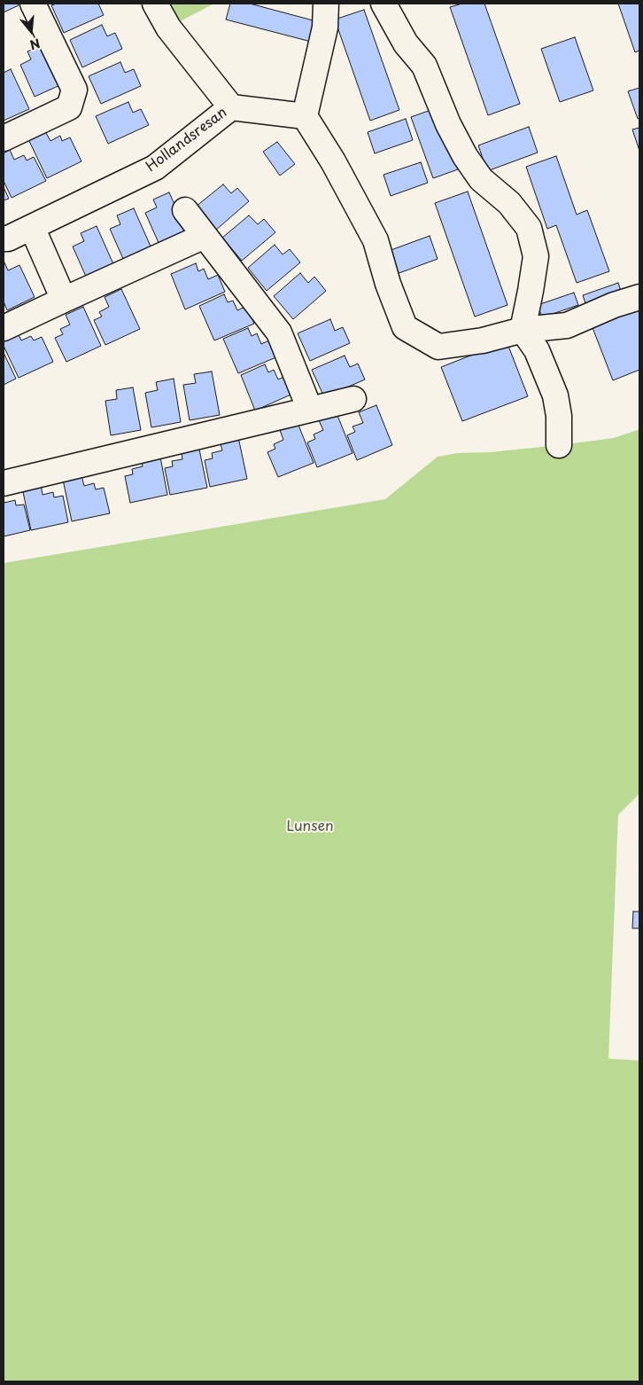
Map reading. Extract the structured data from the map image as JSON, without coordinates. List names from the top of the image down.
{
  "streets": {
    "street": ["Hollandsresan"]
  },
  "parks": ["Lunsen"],
  "north": "bottom"
}
